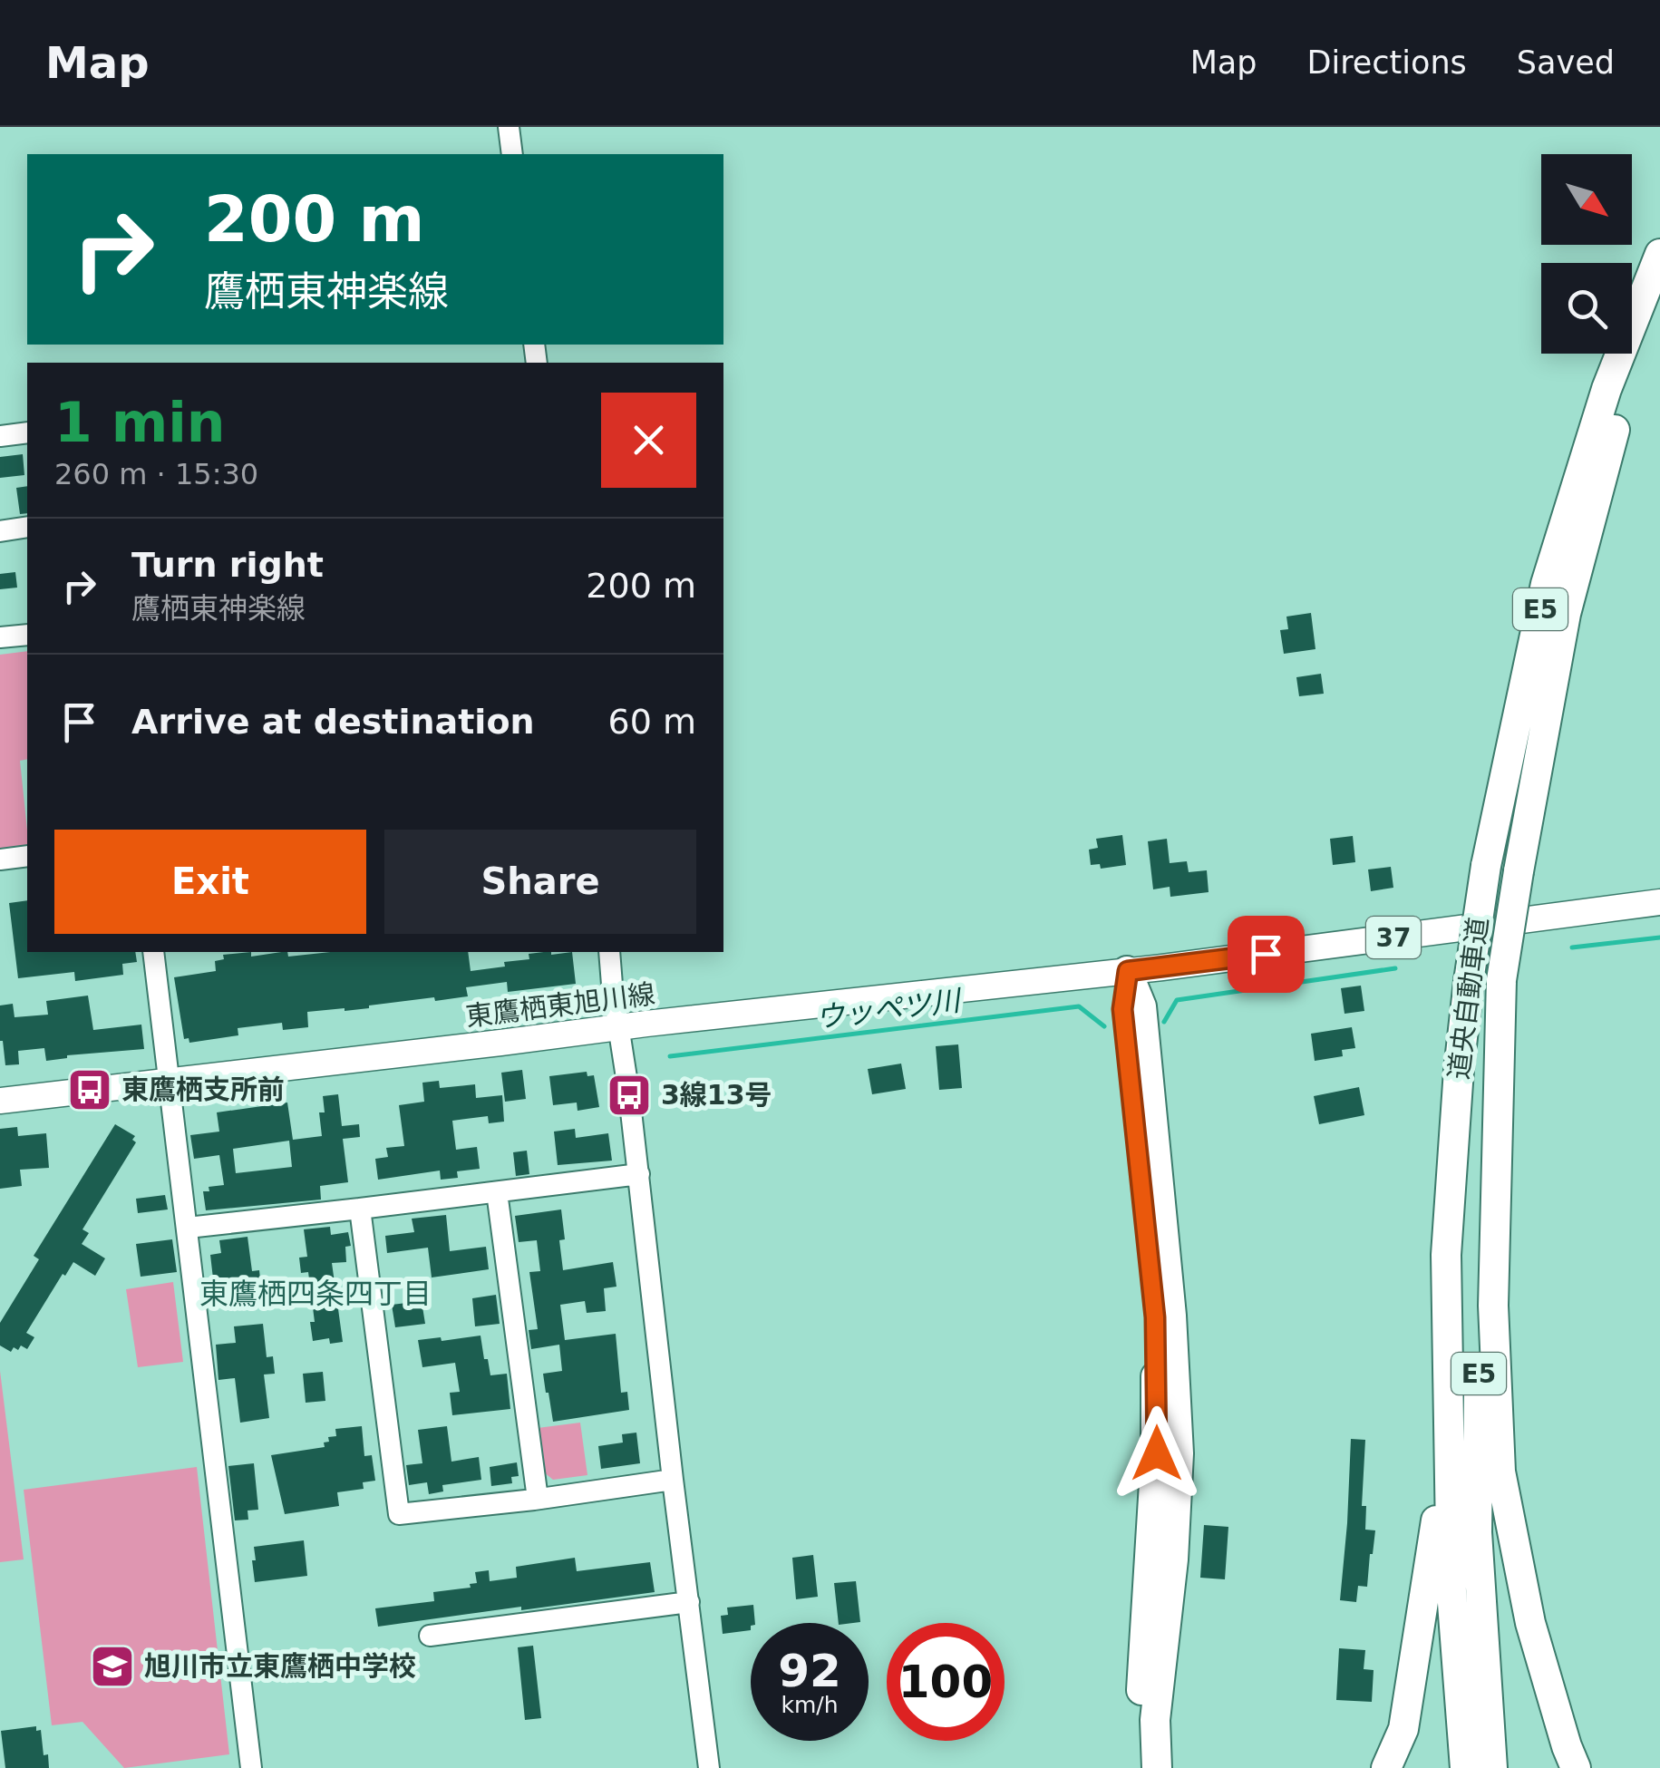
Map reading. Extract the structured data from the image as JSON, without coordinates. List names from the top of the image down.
{
  "streets": {
    "highway": ["E5", "道央自動車道"],
    "main road": ["37", "東鷹栖東旭川線"]
  },
  "crossings": [
    ["37", "東鷹栖東旭川線"]
  ],
  "districts": ["東鷹栖四条四丁目"],
  "water": ["ウッペツ川"],
  "places": {
    "bus stop": ["東鷹栖支所前", "3線13号"],
    "school or university": ["旭川市立東鷹栖中学校"]
  },
  "north": "bottom right",
  "page": {
    "header": "Map",
    "nav": ["Map", "Directions", "Saved"],
    "turn": ["200 m", "鷹栖東神楽線"],
    "heading": ["1 min", "260 m · 15:30"],
    "list": [
      {
        "name": "Turn right",
        "note": "鷹栖東神楽線",
        "value": "200 m"
      },
      {
        "name": "Arrive at destination",
        "value": "60 m"
      }
    ],
    "buttons": ["Exit", "Share"],
    "speed": "92 km/h",
    "limit": "100"
  }
}
